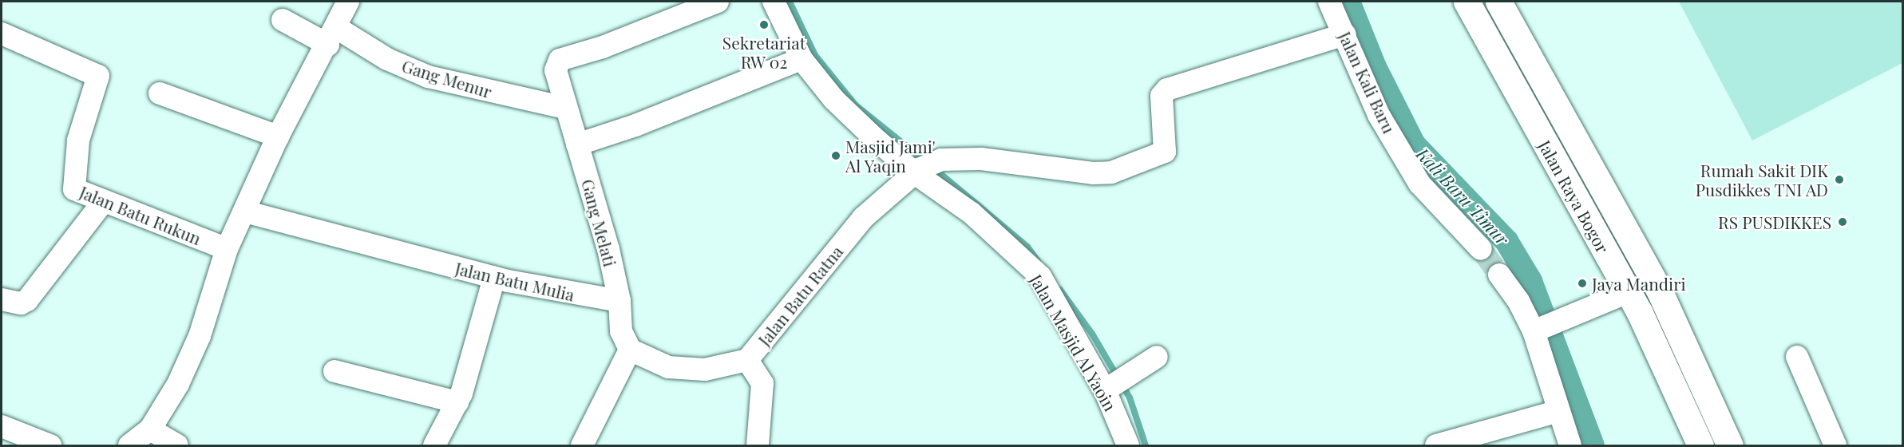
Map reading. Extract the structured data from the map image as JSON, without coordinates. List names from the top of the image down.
{
  "streets": {
    "highway": ["Jalan Raya Bogor"],
    "street": [
      "Gang Menur",
      "Jalan Kali Baru",
      "Jalan Batu Rukun",
      "Gang Melati",
      "Jalan Batu Mulia",
      "Jalan Batu Ratna",
      "Jalan Masjid Al Yaoin"
    ]
  },
  "crossings": [
    ["Gang Menur", "Gang Melati"],
    ["Gang Melati", "Jalan Batu Mulia"],
    ["Jalan Batu Ratna", "Jalan Masjid Al Yaoin"]
  ],
  "water": ["Kali Baru Timur"],
  "places": [
    "Sekretariat RW 02",
    "Masjid Jami' Al Yaqin",
    "Rumah Sakit DIK Pusdikkes TNI AD",
    "RS PUSDIKKES",
    "Jaya Mandiri"
  ]
}
